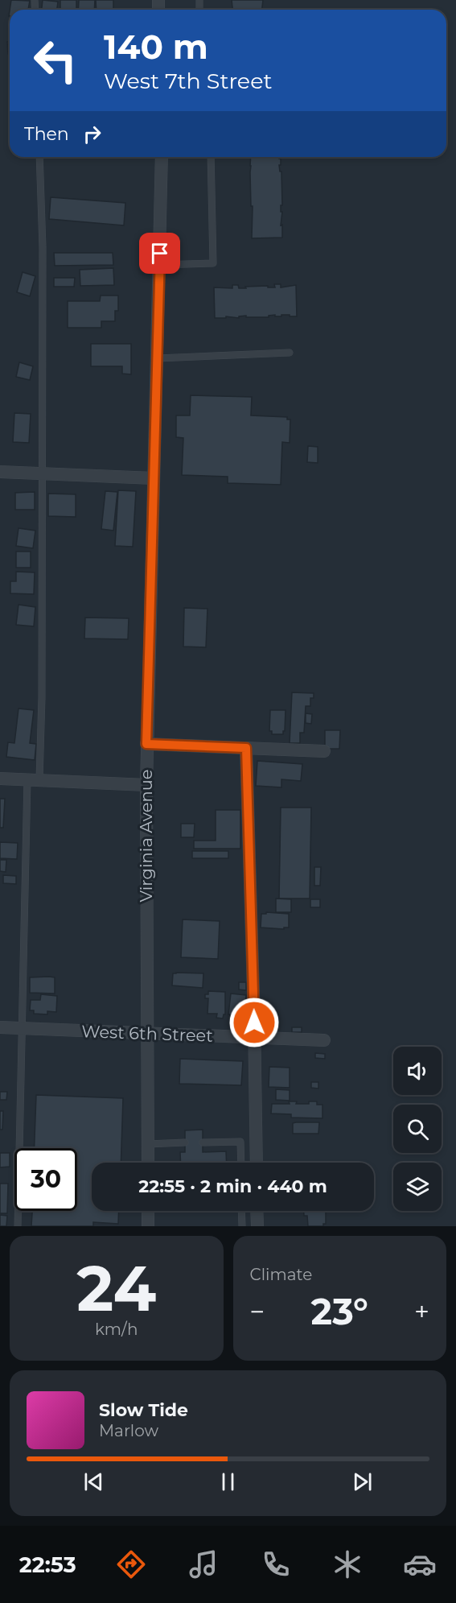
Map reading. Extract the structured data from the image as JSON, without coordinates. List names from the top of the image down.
{
  "streets": {
    "street": ["Virginia Avenue", "West 6th Street"]
  },
  "crossings": [
    ["Virginia Avenue", "West 6th Street"]
  ],
  "page": {
    "turn": ["140 m", "West 7th Street"],
    "then": "Then",
    "limit": "30",
    "trip": "22:55 · 2 min · 440 m",
    "tile": [
      ["24", "km/h"],
      "Climate"
    ],
    "heat": ["−", "23°", "+"],
    "song": ["Slow Tide", "Marlow"],
    "tabs": "22:53"
  }
}
